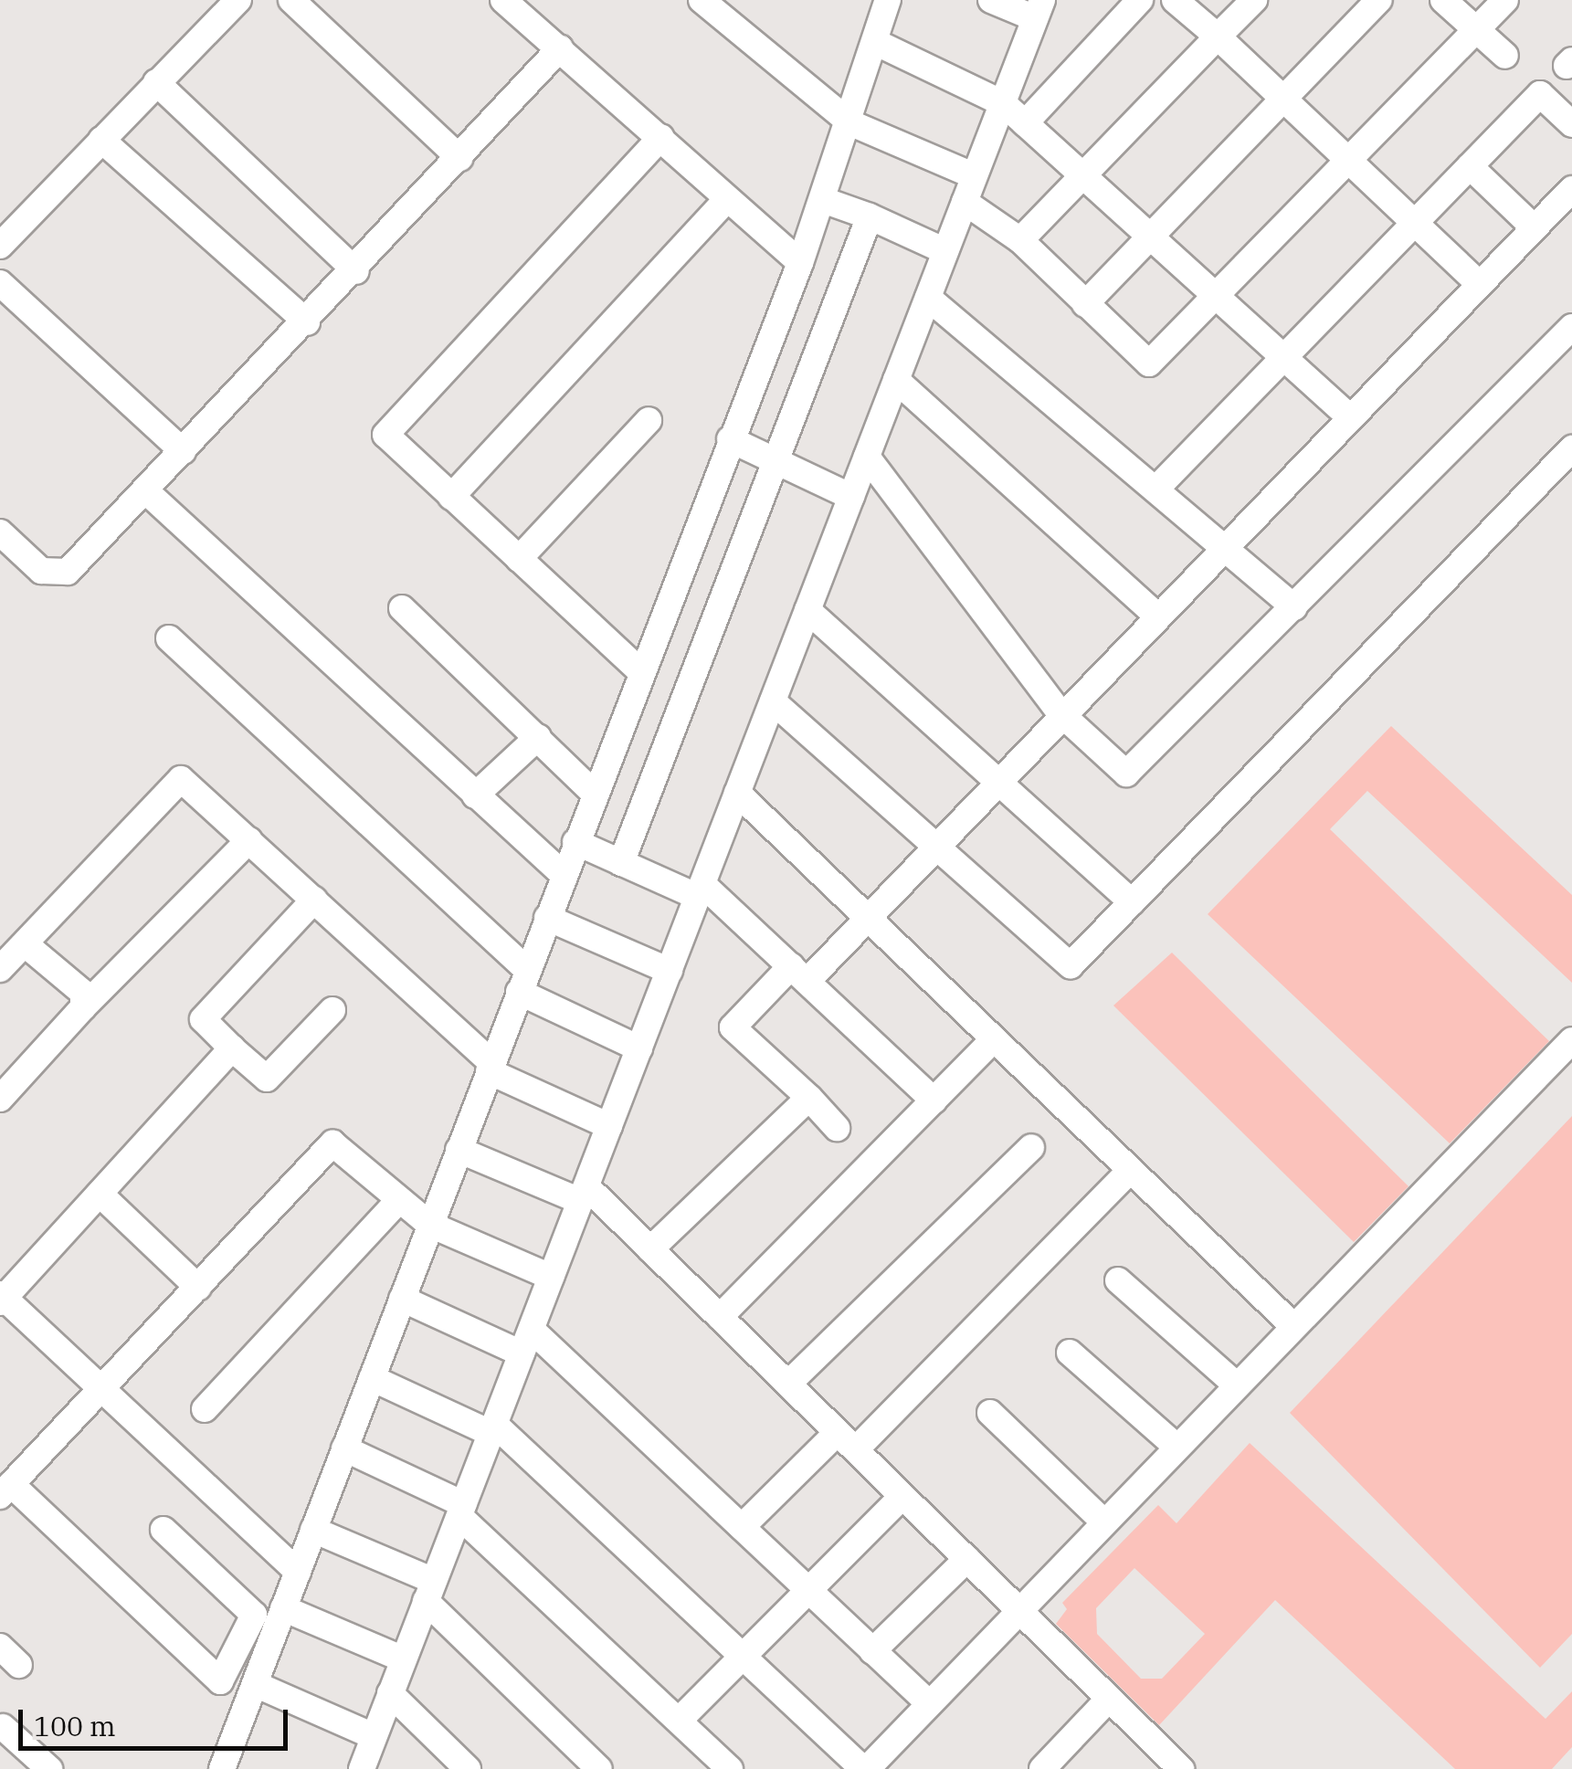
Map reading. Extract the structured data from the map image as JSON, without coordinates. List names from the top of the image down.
{
  "scale_bar": "100 m"
}
